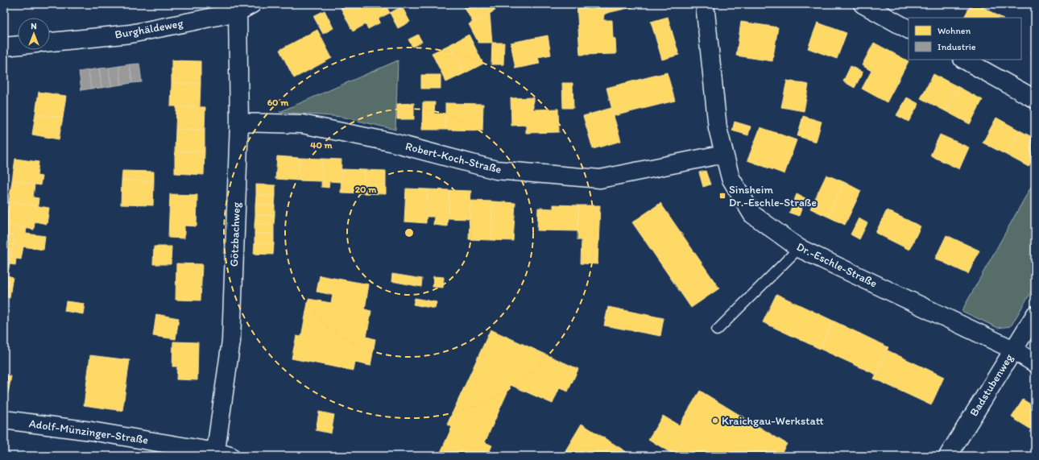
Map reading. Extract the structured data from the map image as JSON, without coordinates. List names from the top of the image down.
{
  "streets": {
    "street": [
      "Burghäldeweg",
      "Robert-Koch-Straße",
      "Götzbachweg",
      "Dr.-Eschle-Straße",
      "Badstubenweg",
      "Adolf-Münzinger-Straße"
    ]
  },
  "crossings": [
    ["Burghäldeweg", "Götzbachweg"],
    ["Robert-Koch-Straße", "Götzbachweg"],
    ["Robert-Koch-Straße", "Dr.-Eschle-Straße"],
    ["Götzbachweg", "Adolf-Münzinger-Straße"],
    ["Dr.-Eschle-Straße", "Badstubenweg"]
  ],
  "places": {
    "transit": ["Sinsheim Dr.-Eschle-Straße"],
    "other": ["Kraichgau-Werkstatt"]
  },
  "legend": ["Wohnen", "Industrie"],
  "north": "top",
  "rings": ["60 m", "40 m", "20 m"]
}
